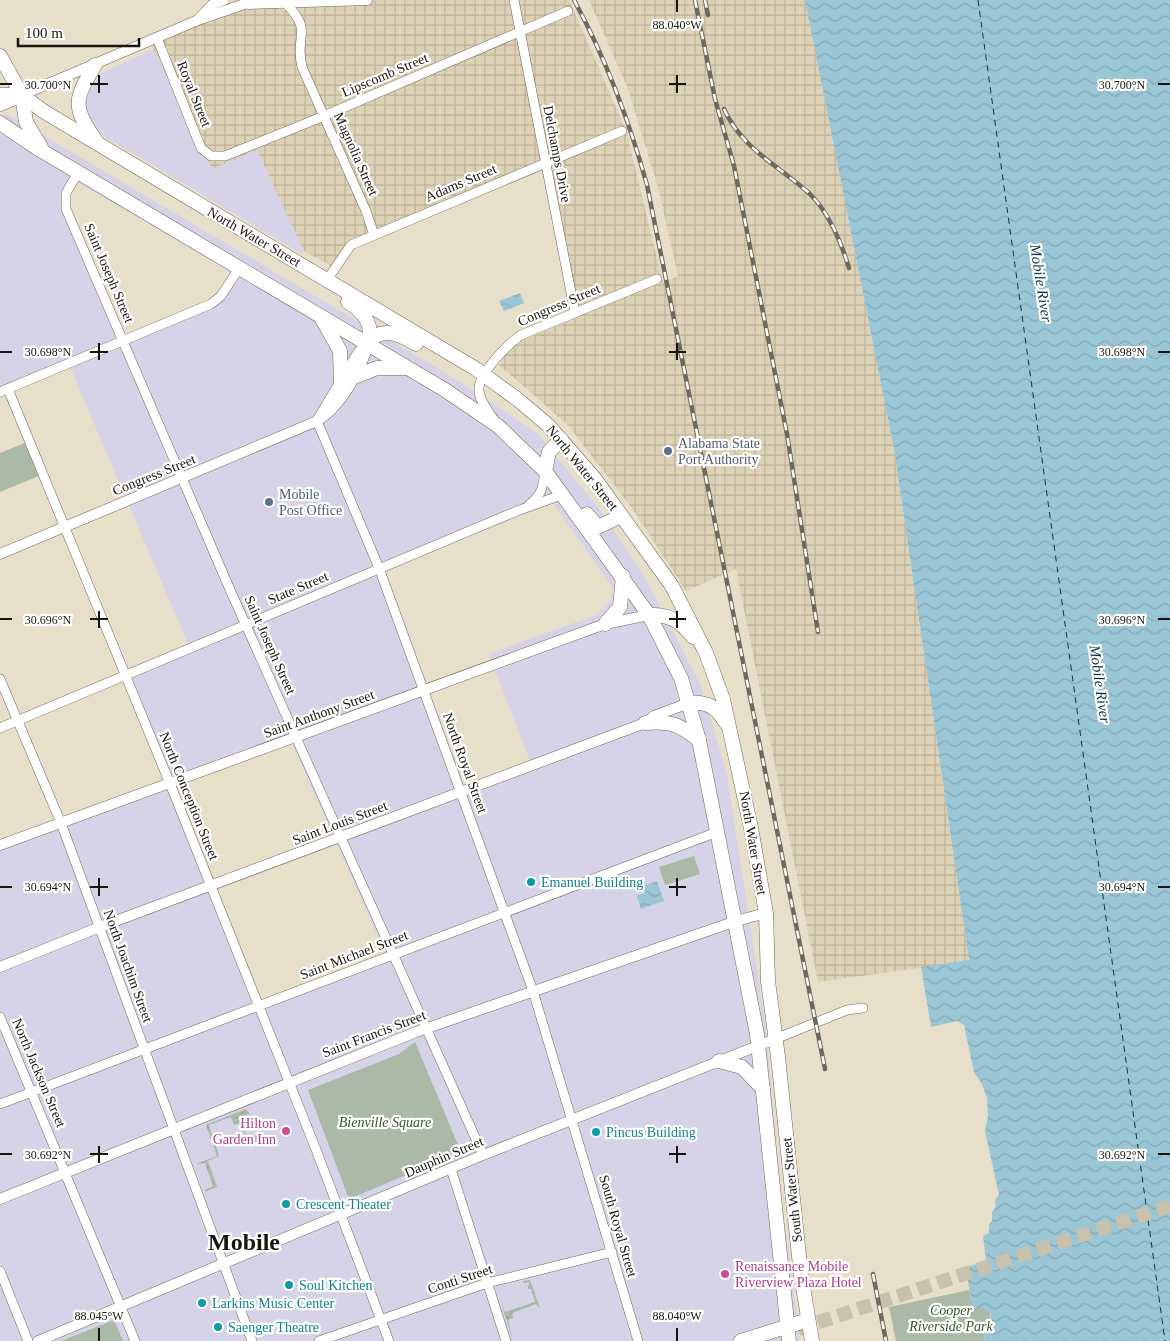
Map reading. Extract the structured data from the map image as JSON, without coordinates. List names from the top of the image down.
{
  "streets": {
    "main road": ["North Water Street", "South Water Street"],
    "street": [
      "Lipscomb Street",
      "Royal Street",
      "Magnolia Street",
      "Delchamps Drive",
      "Adams Street",
      "Saint Joseph Street",
      "Congress Street",
      "State Street",
      "Saint Anthony Street",
      "North Royal Street",
      "North Conception Street",
      "Saint Louis Street",
      "Saint Michael Street",
      "North Joachim Street",
      "Saint Francis Street",
      "North Jackson Street",
      "Dauphin Street",
      "South Royal Street",
      "Conti Street"
    ]
  },
  "crossings": [
    ["Lipscomb Street", "Royal Street"],
    ["Lipscomb Street", "Magnolia Street"],
    ["Lipscomb Street", "Delchamps Drive"],
    ["Magnolia Street", "Adams Street"],
    ["Delchamps Drive", "Adams Street"],
    ["Delchamps Drive", "Congress Street"],
    ["Adams Street", "North Water Street"],
    ["North Water Street", "Congress Street"],
    ["North Water Street", "Saint Francis Street"],
    ["North Water Street", "Dauphin Street"],
    ["North Water Street", "South Water Street"],
    ["Saint Joseph Street", "Congress Street"],
    ["Saint Joseph Street", "State Street"],
    ["Saint Joseph Street", "Saint Anthony Street"],
    ["Saint Joseph Street", "Saint Louis Street"],
    ["Saint Joseph Street", "Saint Michael Street"],
    ["Saint Joseph Street", "Saint Francis Street"],
    ["Saint Joseph Street", "Dauphin Street"],
    ["Congress Street", "North Royal Street"],
    ["Congress Street", "North Conception Street"],
    ["State Street", "North Royal Street"],
    ["State Street", "North Conception Street"],
    ["State Street", "North Joachim Street"],
    ["Saint Anthony Street", "North Royal Street"],
    ["Saint Anthony Street", "North Conception Street"],
    ["Saint Anthony Street", "North Joachim Street"],
    ["North Royal Street", "Saint Louis Street"],
    ["North Royal Street", "Saint Michael Street"],
    ["North Royal Street", "Saint Francis Street"],
    ["North Royal Street", "Dauphin Street"],
    ["North Royal Street", "South Royal Street"],
    ["North Conception Street", "Saint Louis Street"],
    ["North Conception Street", "Saint Michael Street"],
    ["North Conception Street", "Saint Francis Street"],
    ["North Conception Street", "Dauphin Street"],
    ["North Conception Street", "Conti Street"],
    ["Saint Louis Street", "North Joachim Street"],
    ["Saint Michael Street", "North Joachim Street"],
    ["Saint Michael Street", "North Jackson Street"],
    ["North Joachim Street", "Saint Francis Street"],
    ["North Joachim Street", "Dauphin Street"],
    ["Saint Francis Street", "North Jackson Street"],
    ["North Jackson Street", "Dauphin Street"],
    ["Dauphin Street", "South Water Street"],
    ["Dauphin Street", "South Royal Street"],
    ["South Royal Street", "Conti Street"]
  ],
  "districts": ["Mobile"],
  "water": ["Mobile River"],
  "parks": ["Bienville Square", "Cooper Riverside Park"],
  "places": [
    "Alabama State Port Authority",
    "Mobile Post Office",
    "Emanuel Building",
    "Hilton Garden Inn",
    "Pincus Building",
    "Crescent Theater",
    "Renaissance Mobile Riverview Plaza Hotel",
    "Soul Kitchen",
    "Larkins Music Center",
    "Saenger Theatre"
  ],
  "scale_bar": "100 m",
  "coordinates": [
    "88.040°W",
    "30.700°N",
    "30.698°N",
    "30.696°N",
    "30.694°N",
    "30.692°N",
    "88.045°W"
  ]
}
